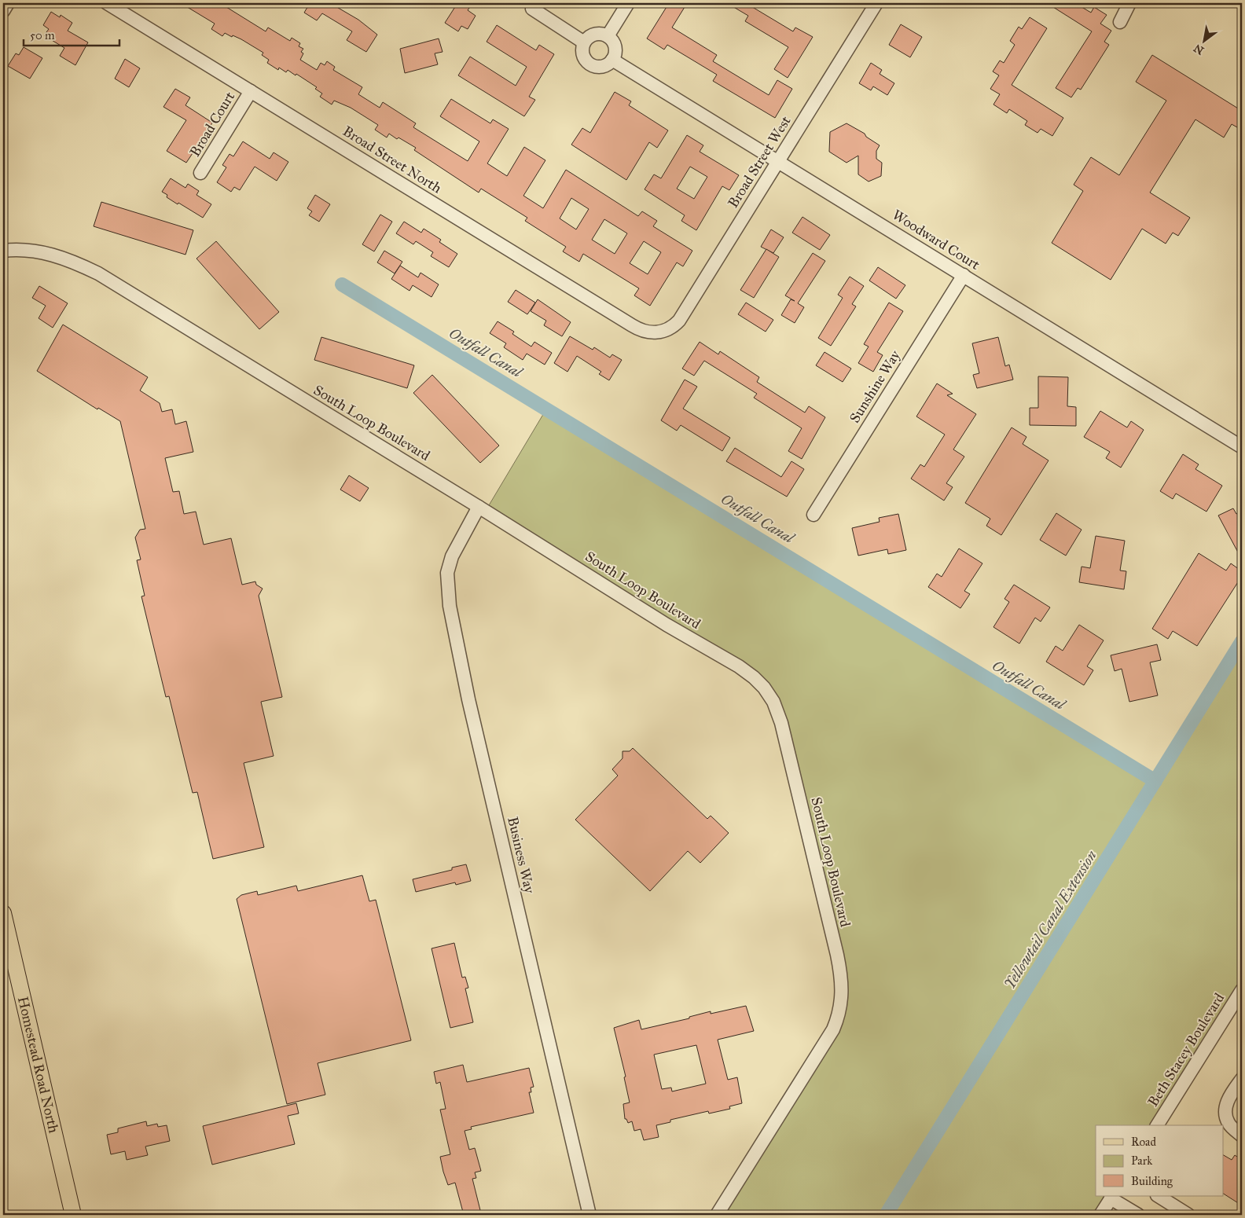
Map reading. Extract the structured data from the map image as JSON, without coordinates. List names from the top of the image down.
{
  "streets": {
    "main road": ["Homestead Road North"],
    "street": [
      "Broad Court",
      "Broad Street North",
      "Broad Street West",
      "Woodward Court",
      "Sunshine Way",
      "South Loop Boulevard",
      "Business Way",
      "Beth Stacey Boulevard"
    ]
  },
  "crossings": [
    ["Broad Court", "Broad Street North"],
    ["Broad Street North", "Broad Street West"],
    ["Broad Street West", "Woodward Court"],
    ["Woodward Court", "Sunshine Way"],
    ["South Loop Boulevard", "Business Way"]
  ],
  "water": ["Outfall Canal", "Yellowtail Canal Extension"],
  "legend": ["Road", "Park", "Building"],
  "scale_bar": "50 m",
  "north": "bottom left"
}
